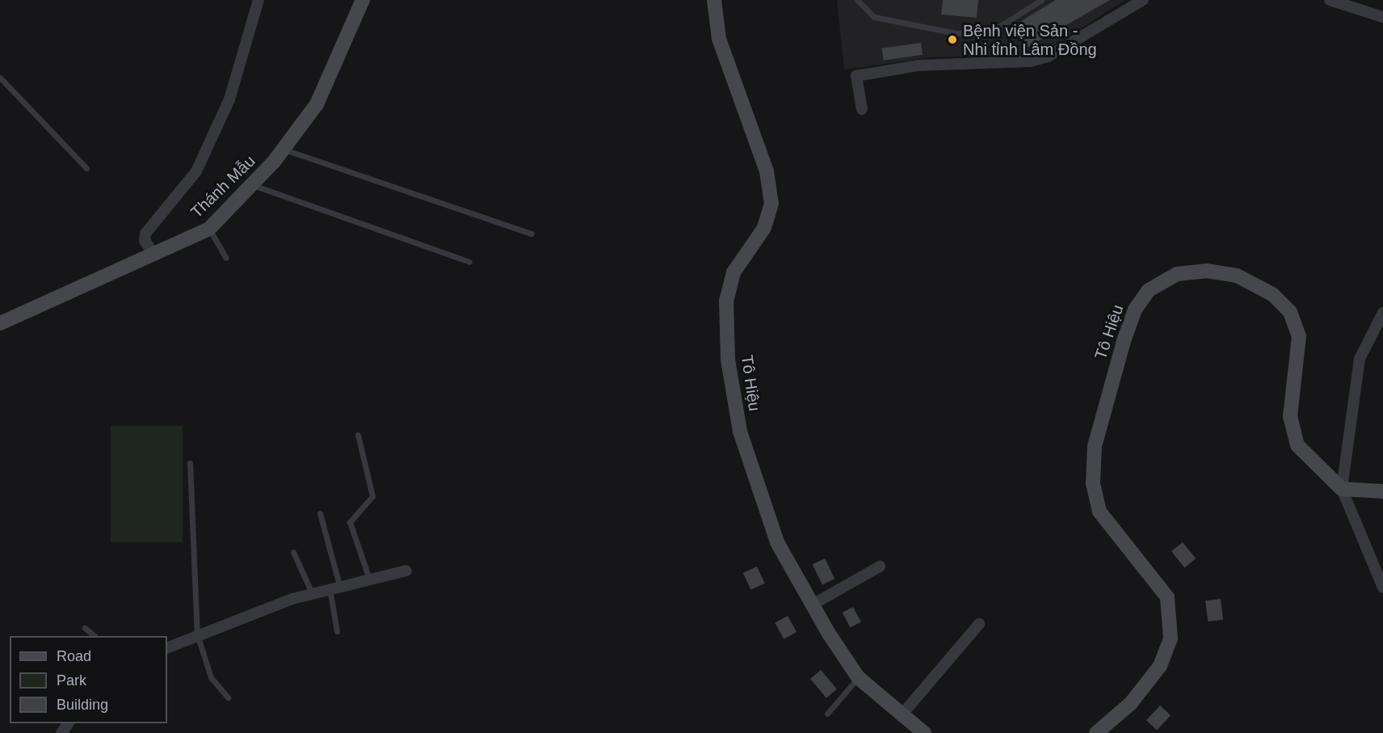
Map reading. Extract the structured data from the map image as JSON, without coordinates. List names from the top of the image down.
{
  "streets": {
    "street": ["Thánh Mẫu", "Tô Hiệu"]
  },
  "places": ["Bệnh viện Sản - Nhi tỉnh Lâm Đồng"],
  "legend": ["Road", "Park", "Building"]
}
